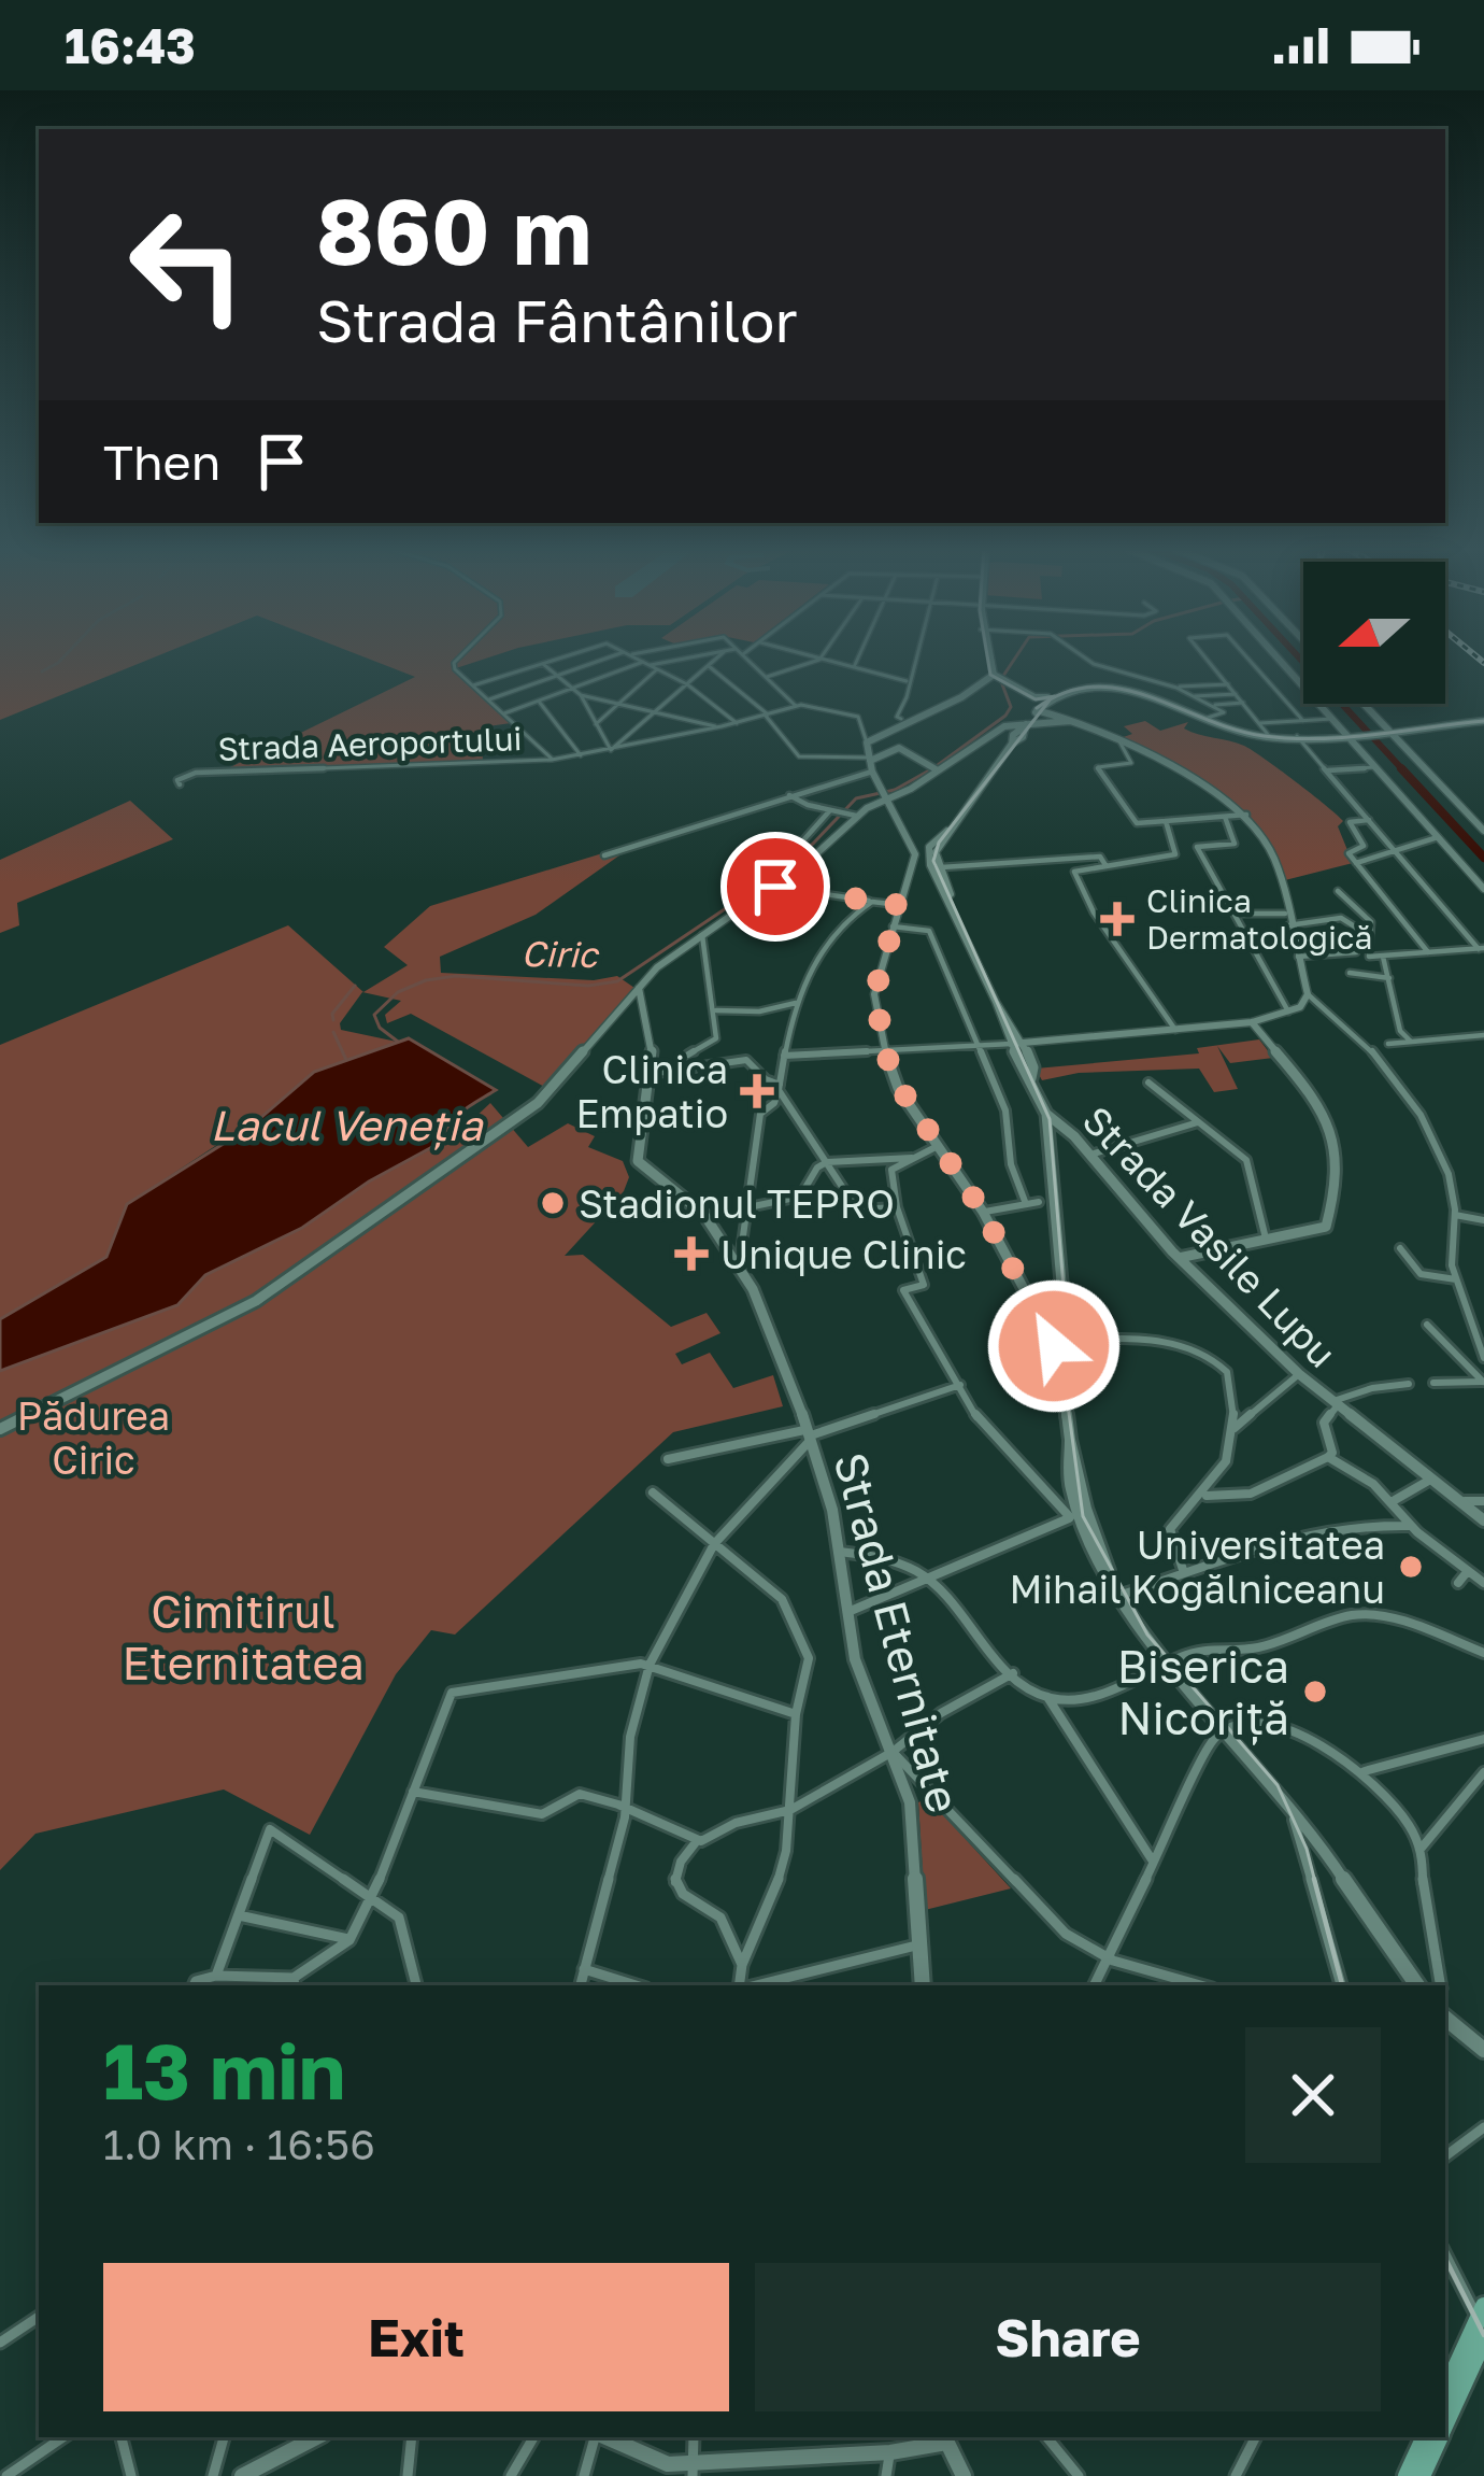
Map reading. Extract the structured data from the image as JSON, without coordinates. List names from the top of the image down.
{
  "streets": {
    "street": ["Strada Aeroportului", "Strada Vasile Lupu", "Strada Eternitate"]
  },
  "water": ["Ciric", "Lacul Veneția"],
  "parks": ["Pădurea Ciric", "Cimitirul Eternitatea"],
  "places": {
    "health": ["Clinica Dermatologică", "Clinica Empatio", "Unique Clinic"],
    "other": ["Stadionul TEPRO", "Universitatea Mihail Kogălniceanu", "Biserica Nicoriță"]
  },
  "north": "left",
  "page": {
    "status": "16:43",
    "turn": ["860 m", "Strada Fântânilor"],
    "then": "Then",
    "heading": ["13 min", "1.0 km · 16:56"],
    "buttons": ["Exit", "Share"]
  }
}
